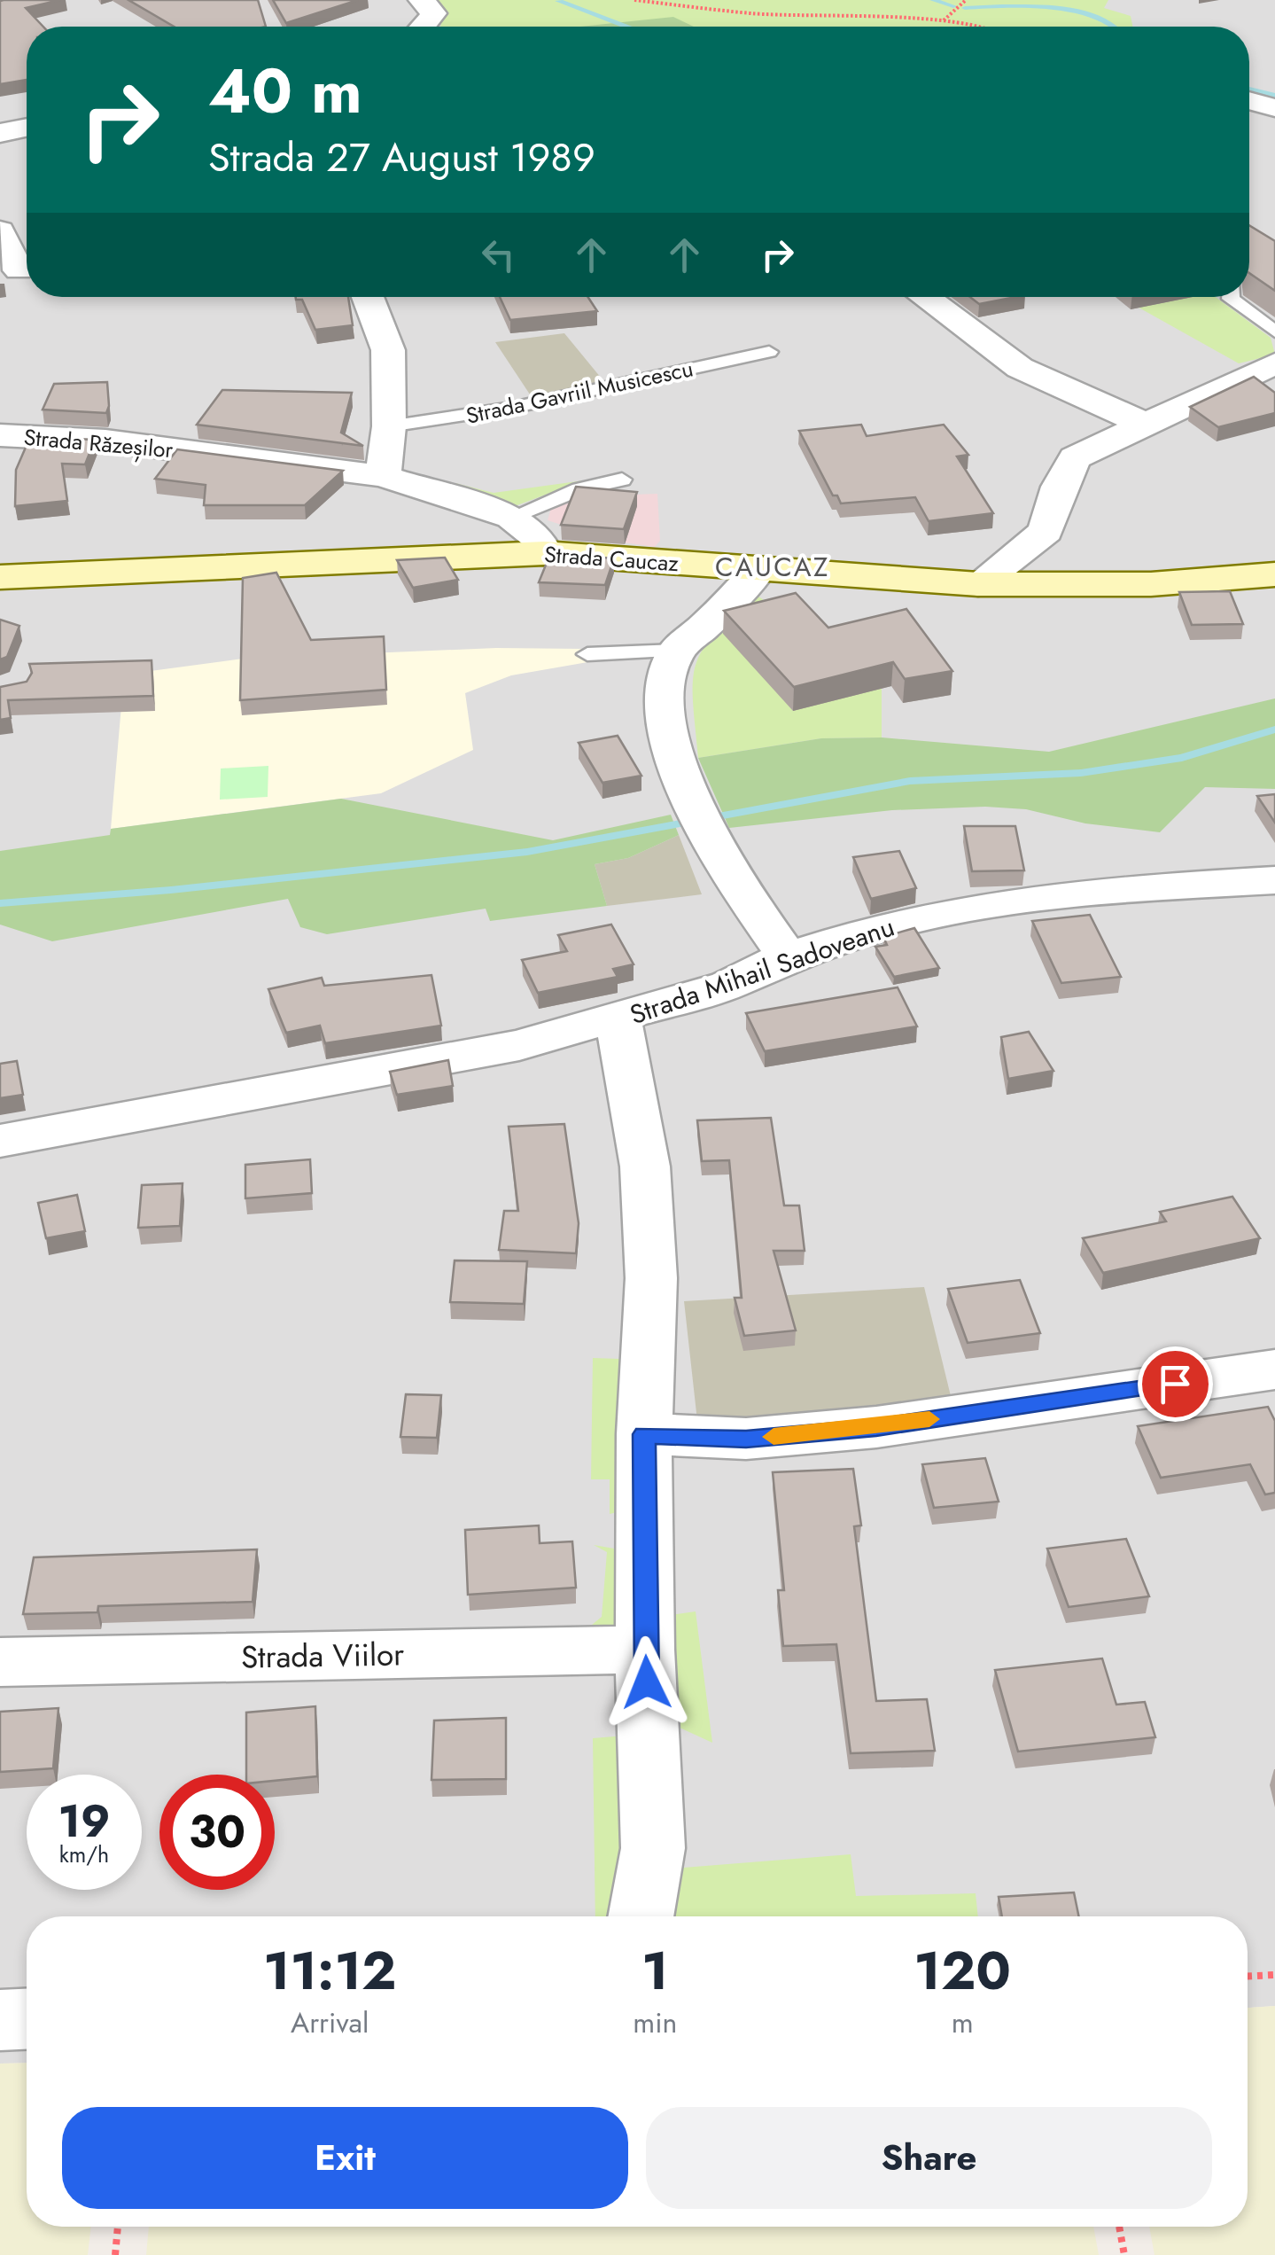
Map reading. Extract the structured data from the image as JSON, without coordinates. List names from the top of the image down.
{
  "streets": {
    "street": [
      "Strada Răzeșilor",
      "Strada Caucaz",
      "Strada Mihail Sadoveanu",
      "Strada Viilor"
    ],
    "lane": ["Strada Gavriil Musicescu"]
  },
  "crossings": [
    ["Strada Răzeșilor", "Strada Caucaz"]
  ],
  "districts": ["CAUCAZ"],
  "page": {
    "turn": ["40 m", "Strada 27 August 1989"],
    "speed": "19 km/h",
    "limit": "30",
    "eta": [
      "11:12",
      "Arrival",
      "1",
      "min",
      "120",
      "m"
    ],
    "buttons": ["Exit", "Share"]
  }
}
